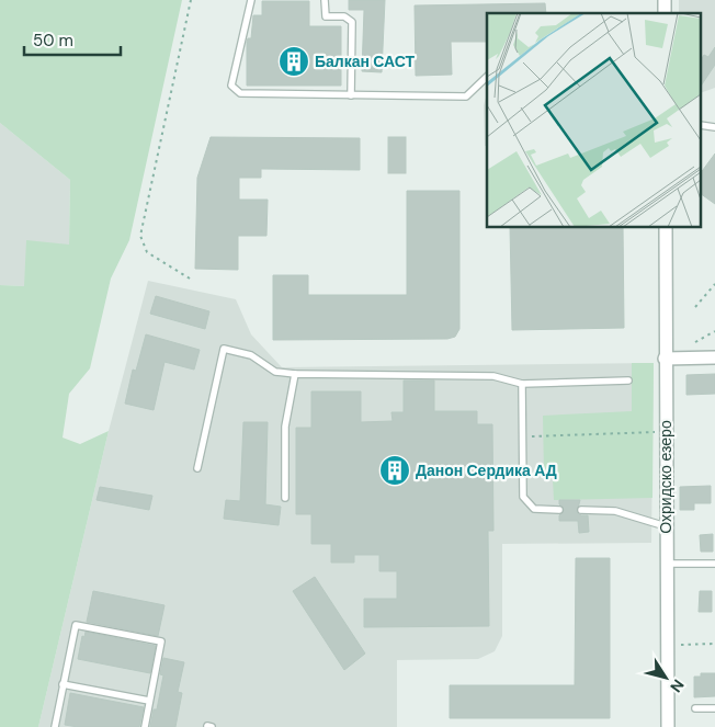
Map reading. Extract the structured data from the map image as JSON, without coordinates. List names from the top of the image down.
{
  "streets": {
    "street": ["Охридско езеро"]
  },
  "places": {
    "building": ["Балкан САСТ", "Данон Сердика АД"]
  },
  "scale_bar": "50 m",
  "north": "bottom right"
}
